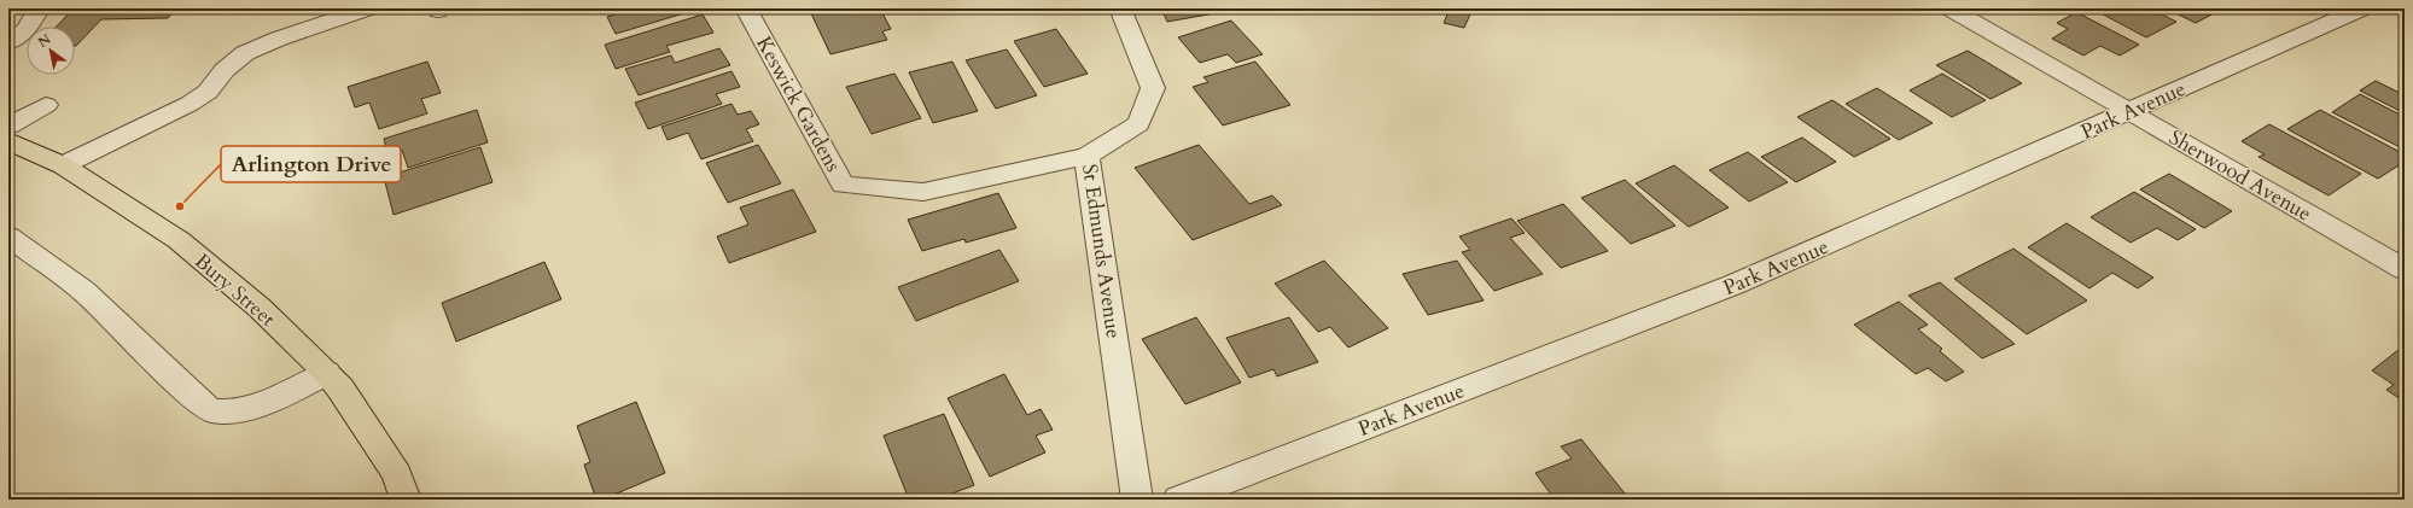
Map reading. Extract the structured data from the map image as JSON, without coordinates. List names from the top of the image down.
{
  "streets": {
    "main road": ["Bury Street"],
    "street": [
      "Keswick Gardens",
      "Park Avenue",
      "Sherwood Avenue",
      "St Edmunds Avenue"
    ]
  },
  "crossings": [
    ["Keswick Gardens", "St Edmunds Avenue"],
    ["Park Avenue", "Sherwood Avenue"]
  ],
  "places": ["Arlington Drive"],
  "north": "top left"
}
